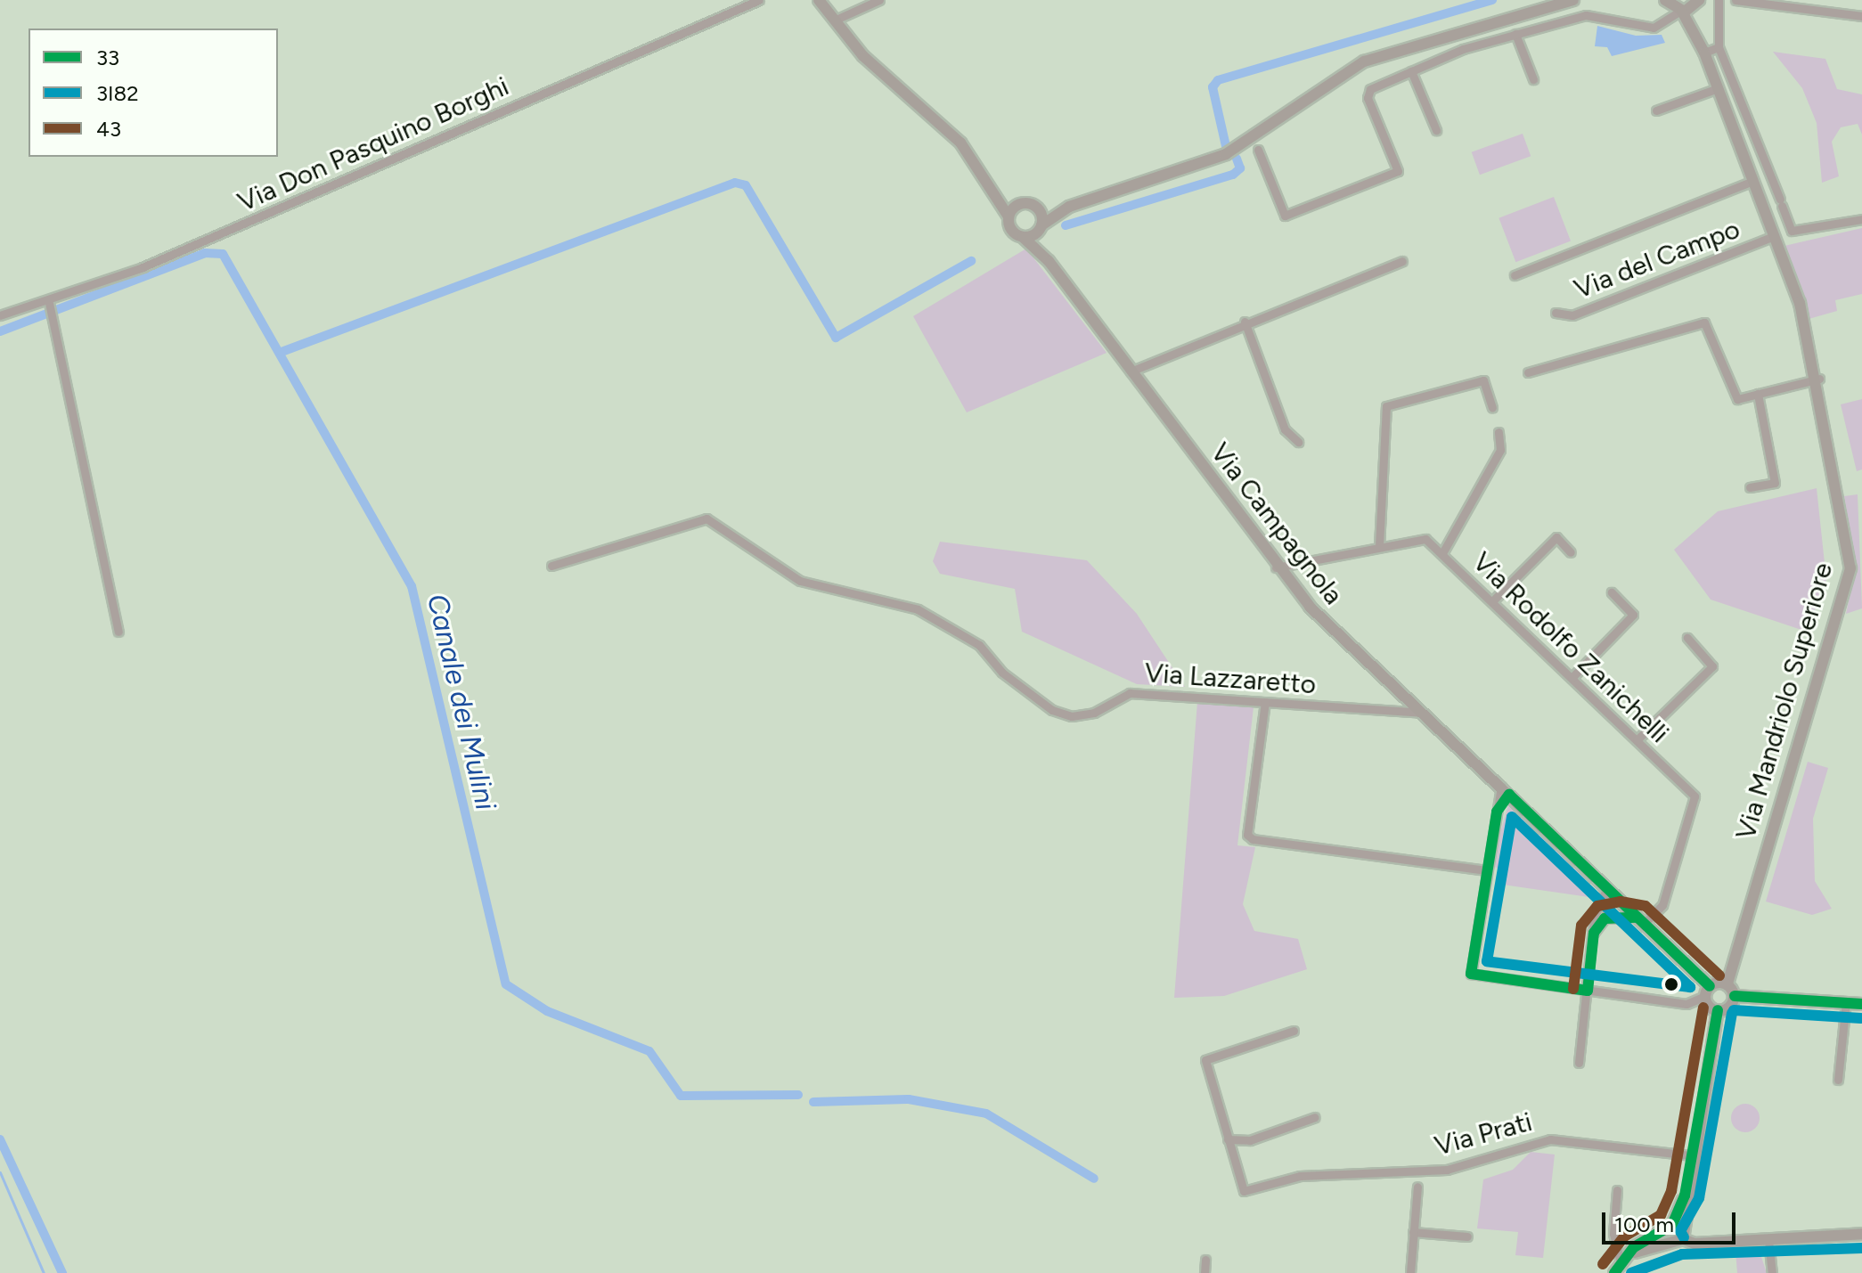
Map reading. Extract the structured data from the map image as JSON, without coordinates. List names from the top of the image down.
{
  "streets": {
    "street": [
      "Via Don Pasquino Borghi",
      "Via del Campo",
      "Via Campagnola",
      "Via Rodolfo Zanichelli",
      "Via Lazzaretto",
      "Via Mandriolo Superiore",
      "Via Prati"
    ]
  },
  "crossings": [
    ["Via del Campo", "Via Mandriolo Superiore"],
    ["Via Campagnola", "Via Rodolfo Zanichelli"],
    ["Via Campagnola", "Via Lazzaretto"]
  ],
  "water": ["Canale dei Mulini"],
  "lines": ["transit line 33", "transit line 3I82", "transit line 43"],
  "legend": ["33", "3I82", "43"],
  "scale_bar": "100 m"
}
